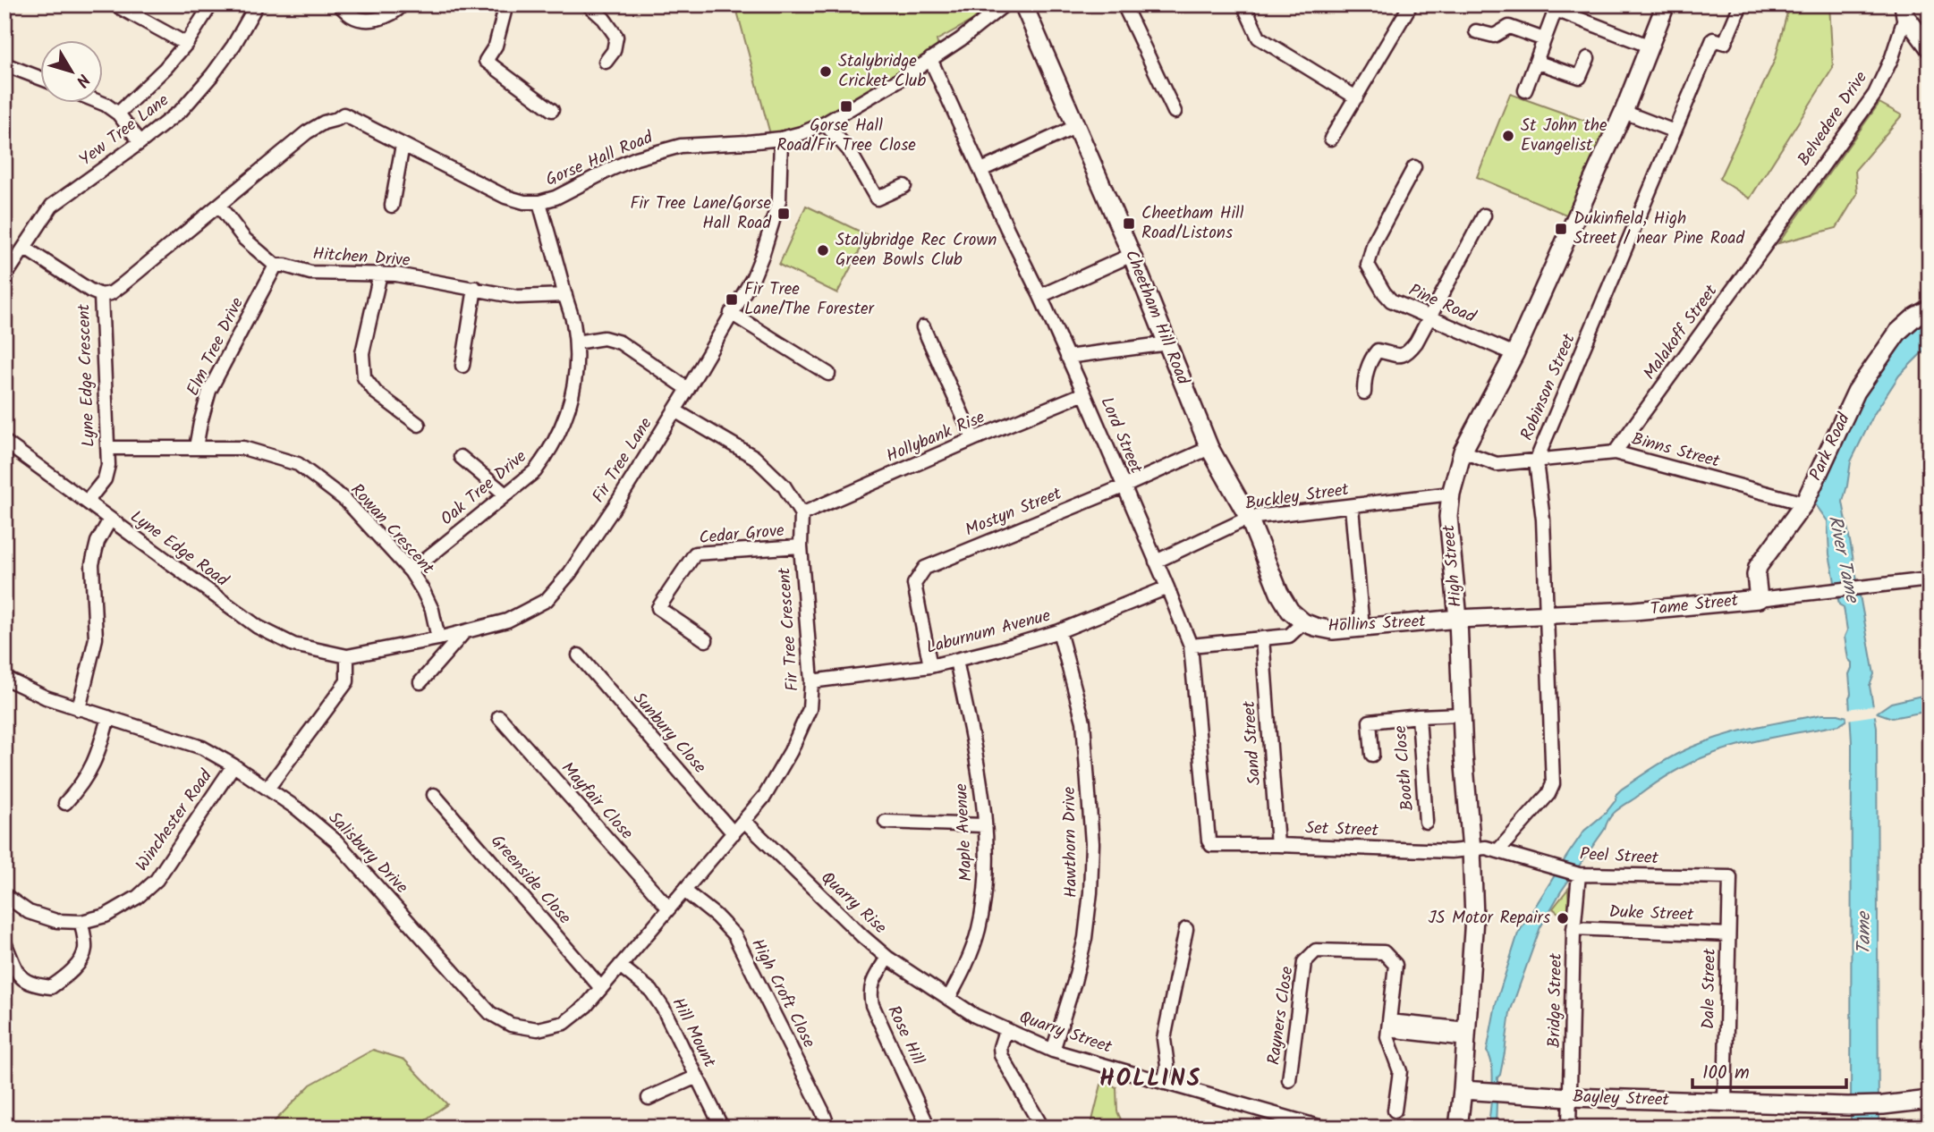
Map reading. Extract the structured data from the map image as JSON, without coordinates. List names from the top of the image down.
{
  "streets": {
    "main road": [
      "Cheetham Hill Road",
      "Park Road",
      "High Street",
      "Tame Street",
      "Hollins Street",
      "Bayley Street"
    ],
    "street": [
      "Belvedere Drive",
      "Yew Tree Lane",
      "Gorse Hall Road",
      "Hitchen Drive",
      "Pine Road",
      "Malakoff Street",
      "Elm Tree Drive",
      "Lyne Edge Crescent",
      "Robinson Street",
      "Lord Street",
      "Hollybank Rise",
      "Binns Street",
      "Fir Tree Lane",
      "Oak Tree Drive",
      "Buckley Street",
      "Mostyn Street",
      "Rowan Crescent",
      "Cedar Grove",
      "Lyne Edge Road",
      "Fir Tree Crescent",
      "Laburnum Avenue",
      "Sunbury Close",
      "Sand Street",
      "Booth Close",
      "Mayfair Close",
      "Winchester Road",
      "Set Street",
      "Maple Avenue",
      "Hawthorn Drive",
      "Salisbury Drive",
      "Peel Street",
      "Greenside Close",
      "Quarry Rise",
      "Duke Street",
      "Dale Street",
      "High Croft Close",
      "Bridge Street",
      "Rayners Close",
      "Hill Mount",
      "Quarry Street",
      "Rose Hill"
    ]
  },
  "crossings": [
    ["Belvedere Drive", "Malakoff Street"],
    ["Yew Tree Lane", "Lyne Edge Crescent"],
    ["Gorse Hall Road", "Hitchen Drive"],
    ["Gorse Hall Road", "Lyne Edge Crescent"],
    ["Gorse Hall Road", "Lord Street"],
    ["Gorse Hall Road", "Fir Tree Lane"],
    ["Gorse Hall Road", "Oak Tree Drive"],
    ["Hitchen Drive", "Elm Tree Drive"],
    ["Hitchen Drive", "Oak Tree Drive"],
    ["Pine Road", "High Street"],
    ["Cheetham Hill Road", "Buckley Street"],
    ["Cheetham Hill Road", "Mostyn Street"],
    ["Cheetham Hill Road", "Hollins Street"],
    ["Malakoff Street", "Binns Street"],
    ["Elm Tree Drive", "Rowan Crescent"],
    ["Lyne Edge Crescent", "Rowan Crescent"],
    ["Lyne Edge Crescent", "Lyne Edge Road"],
    ["Robinson Street", "Binns Street"],
    ["Robinson Street", "Tame Street"],
    ["Robinson Street", "Peel Street"],
    ["Lord Street", "Hollybank Rise"],
    ["Lord Street", "Buckley Street"],
    ["Lord Street", "Mostyn Street"],
    ["Lord Street", "Hollins Street"],
    ["Lord Street", "Laburnum Avenue"],
    ["Lord Street", "Set Street"],
    ["Hollybank Rise", "Fir Tree Crescent"],
    ["Park Road", "Binns Street"],
    ["Park Road", "Tame Street"],
    ["Binns Street", "High Street"],
    ["Fir Tree Lane", "Rowan Crescent"],
    ["Fir Tree Lane", "Lyne Edge Road"],
    ["Oak Tree Drive", "Rowan Crescent"],
    ["Buckley Street", "High Street"],
    ["Mostyn Street", "Laburnum Avenue"],
    ["Cedar Grove", "Fir Tree Crescent"],
    ["High Street", "Tame Street"],
    ["High Street", "Hollins Street"],
    ["High Street", "Set Street"],
    ["High Street", "Peel Street"],
    ["High Street", "Bayley Street"],
    ["Tame Street", "Hollins Street"],
    ["Hollins Street", "Sand Street"],
    ["Fir Tree Crescent", "Laburnum Avenue"],
    ["Fir Tree Crescent", "Sunbury Close"],
    ["Fir Tree Crescent", "Mayfair Close"],
    ["Fir Tree Crescent", "Salisbury Drive"],
    ["Fir Tree Crescent", "Greenside Close"],
    ["Fir Tree Crescent", "Quarry Rise"],
    ["Fir Tree Crescent", "High Croft Close"],
    ["Fir Tree Crescent", "Hill Mount"],
    ["Laburnum Avenue", "Maple Avenue"],
    ["Laburnum Avenue", "Hawthorn Drive"],
    ["Sand Street", "Set Street"],
    ["Winchester Road", "Salisbury Drive"],
    ["Set Street", "Peel Street"],
    ["Maple Avenue", "Quarry Rise"],
    ["Maple Avenue", "Quarry Street"],
    ["Hawthorn Drive", "Quarry Street"],
    ["Salisbury Drive", "Greenside Close"],
    ["Peel Street", "Dale Street"],
    ["Peel Street", "Bridge Street"],
    ["Quarry Rise", "Quarry Street"],
    ["Quarry Rise", "Rose Hill"],
    ["Duke Street", "Dale Street"],
    ["Duke Street", "Bridge Street"],
    ["Dale Street", "Bayley Street"],
    ["Bridge Street", "Bayley Street"]
  ],
  "districts": ["HOLLINS"],
  "water": ["River Tame", "Tame"],
  "places": {
    "other": [
      "Stalybridge Cricket Club",
      "St John the Evangelist",
      "Stalybridge Rec Crown Green Bowls Club",
      "JS Motor Repairs"
    ],
    "transit": [
      "Gorse Hall Road/Fir Tree Close",
      "Fir Tree Lane/Gorse Hall Road",
      "Cheetham Hill Road/Listons",
      "Dukinfield, High Street / near Pine Road",
      "Fir Tree Lane/The Forester"
    ]
  },
  "scale_bar": "100 m",
  "north": "bottom right"
}
